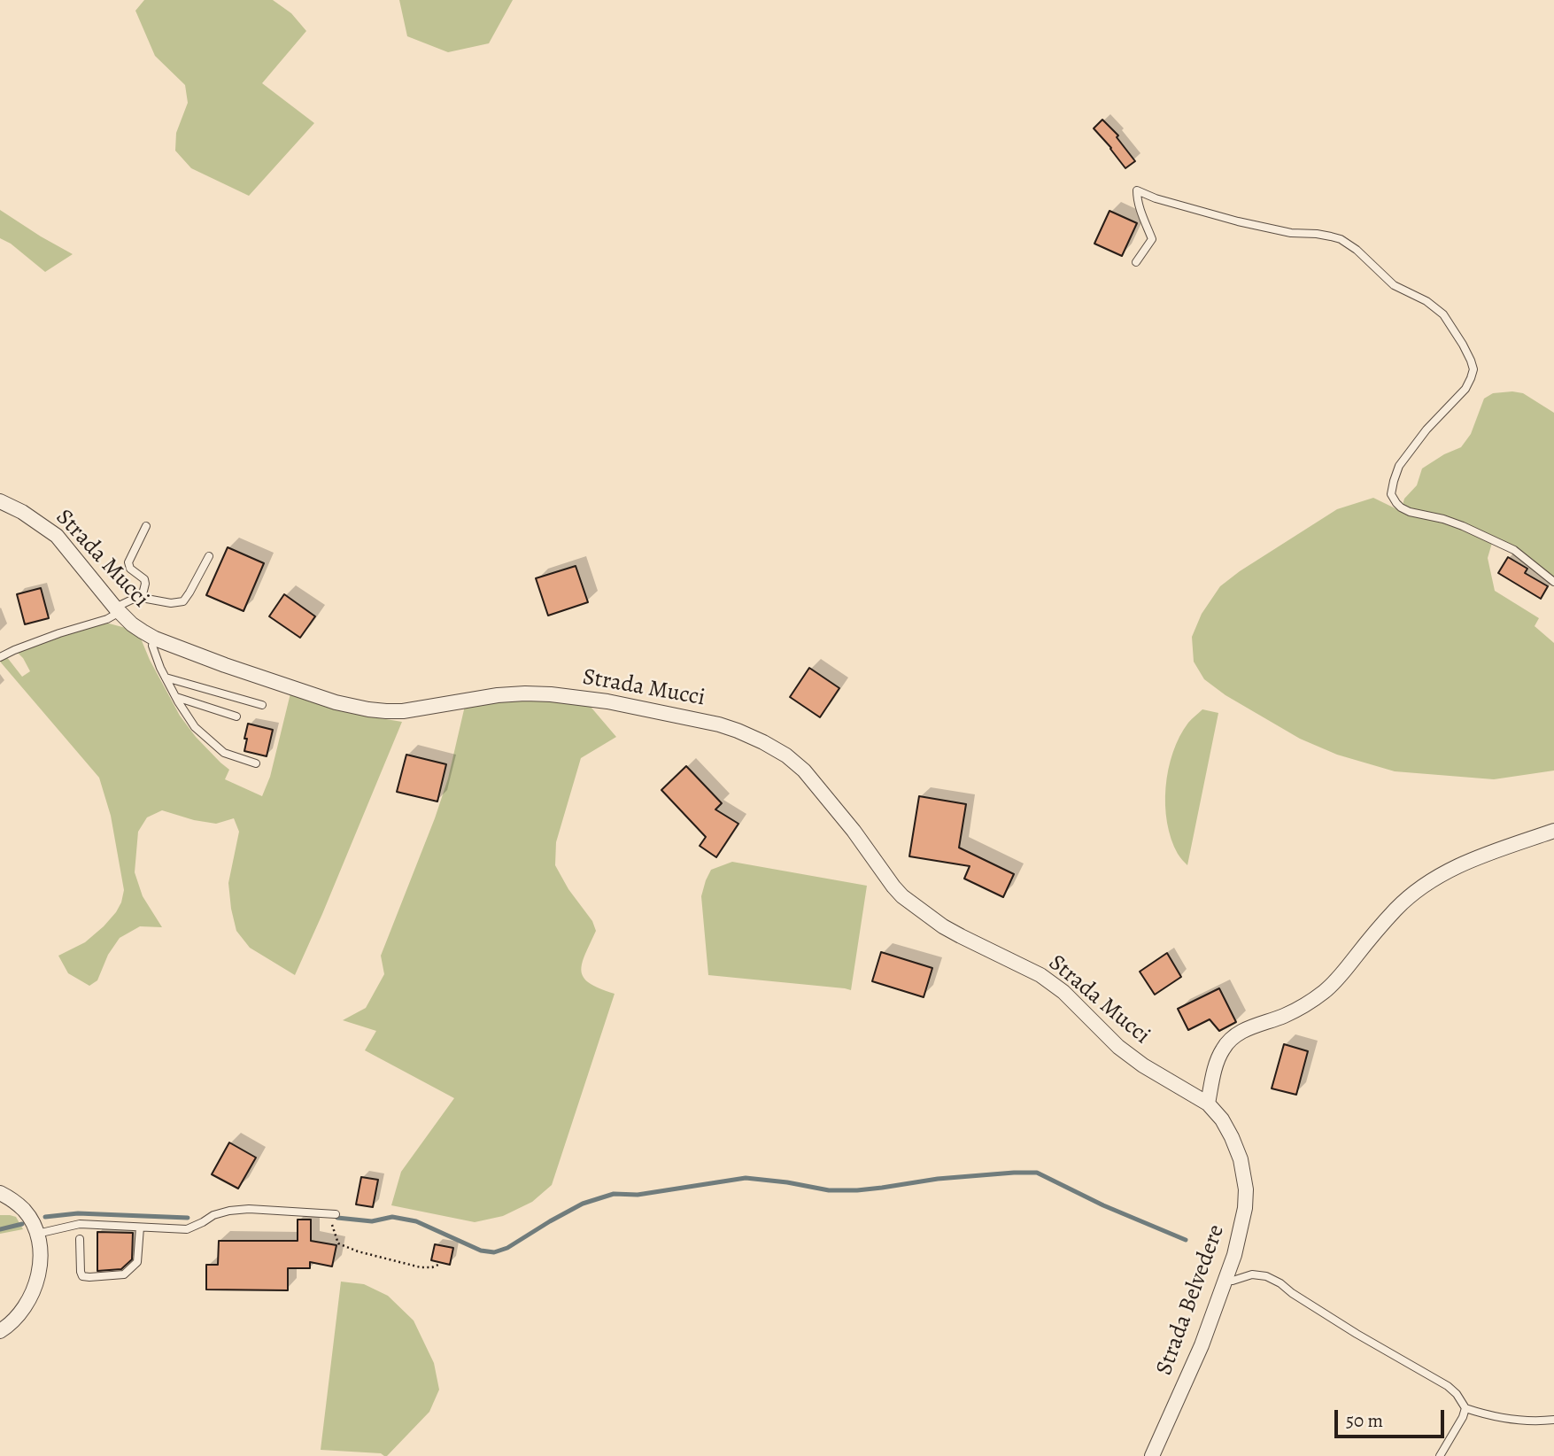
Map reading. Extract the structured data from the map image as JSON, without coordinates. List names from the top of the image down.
{
  "streets": {
    "street": ["Strada Mucci", "Strada Belvedere"]
  },
  "crossings": [
    ["Strada Mucci", "Strada Belvedere"]
  ],
  "scale_bar": "50 m"
}
